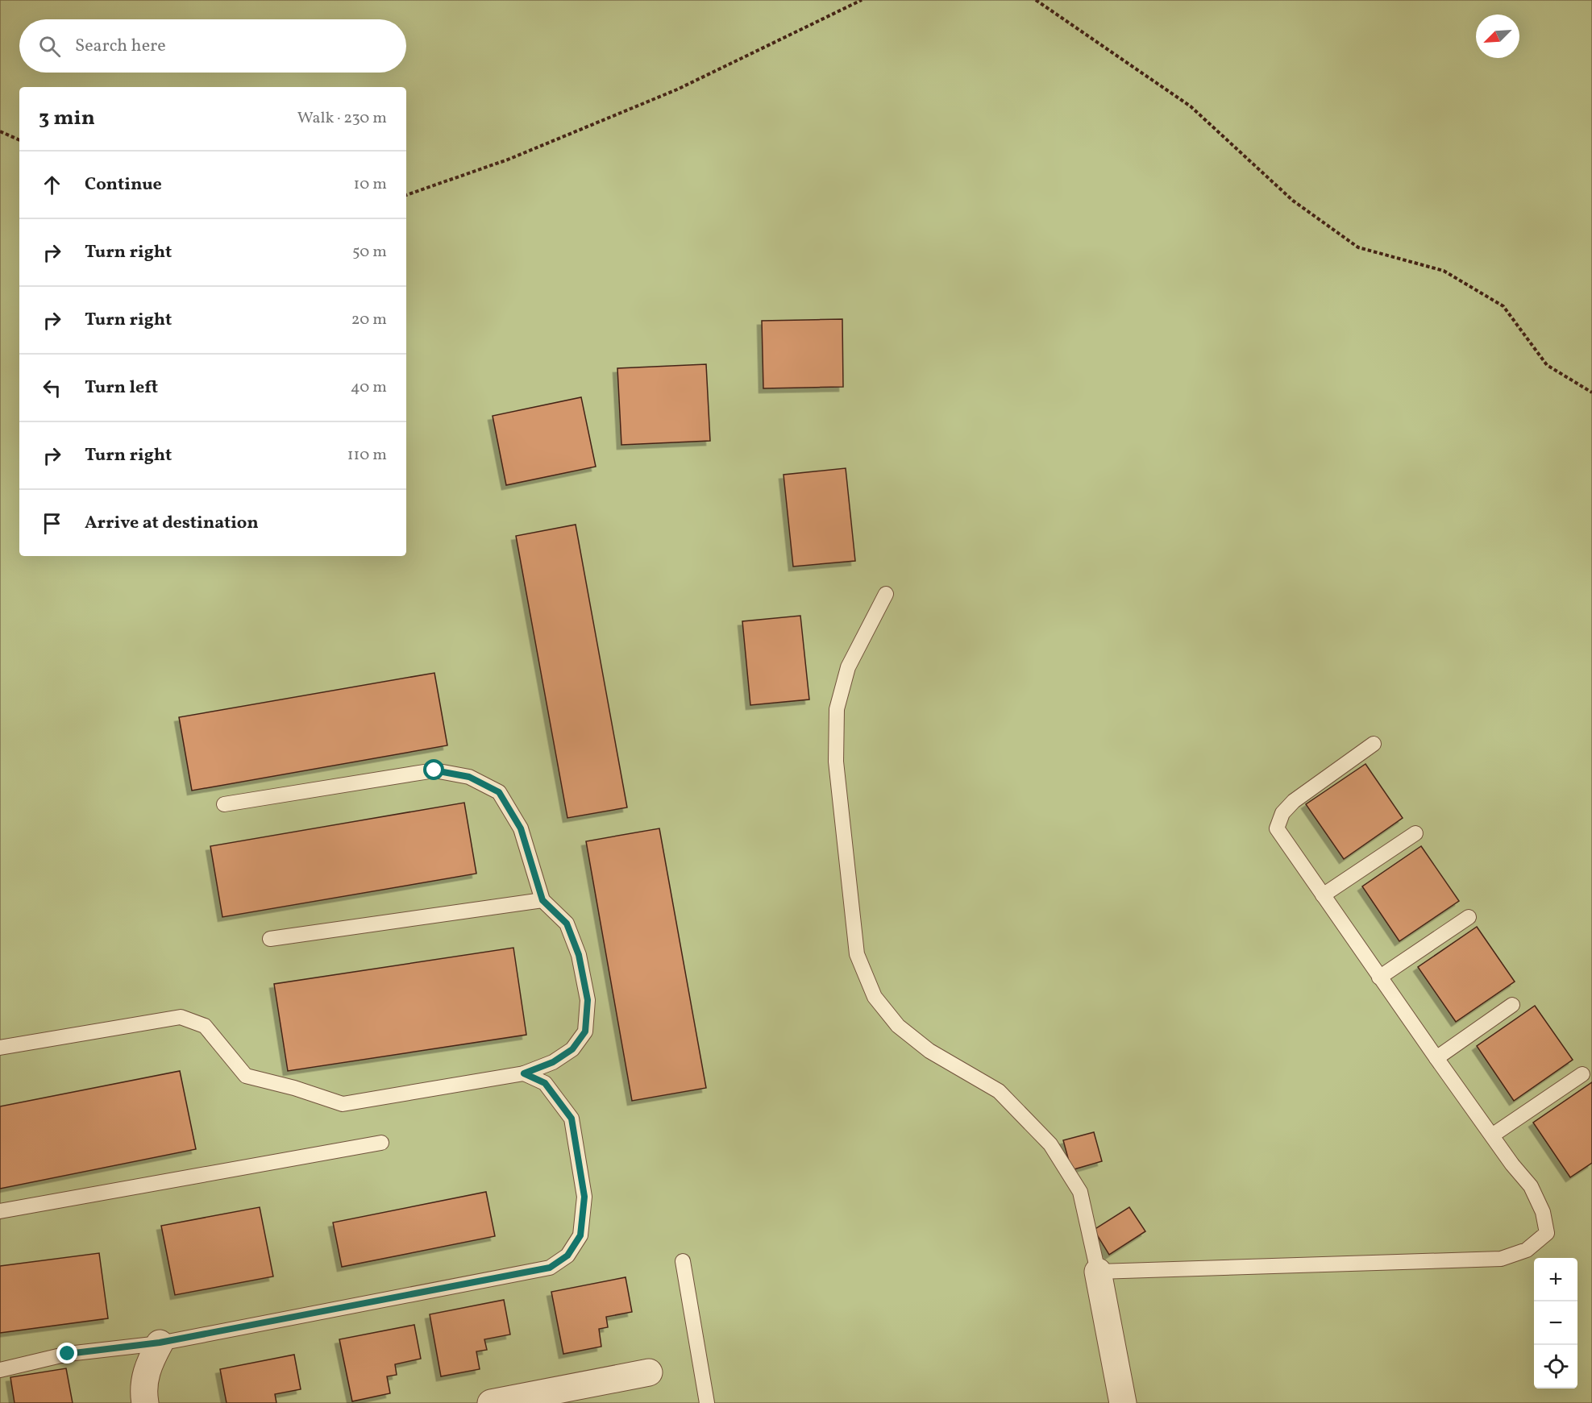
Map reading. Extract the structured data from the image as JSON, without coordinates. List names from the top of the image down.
{
  "north": "bottom left",
  "page": {
    "search": "Search here",
    "heading": ["3 min", "Walk · 230 m"],
    "list": [
      ["Continue", "10 m"],
      ["Turn right", "50 m"],
      ["Turn right", "20 m"],
      ["Turn left", "40 m"],
      ["Turn right", "110 m"],
      "Arrive at destination"
    ],
    "map_buttons": ["+", "−"]
  }
}
